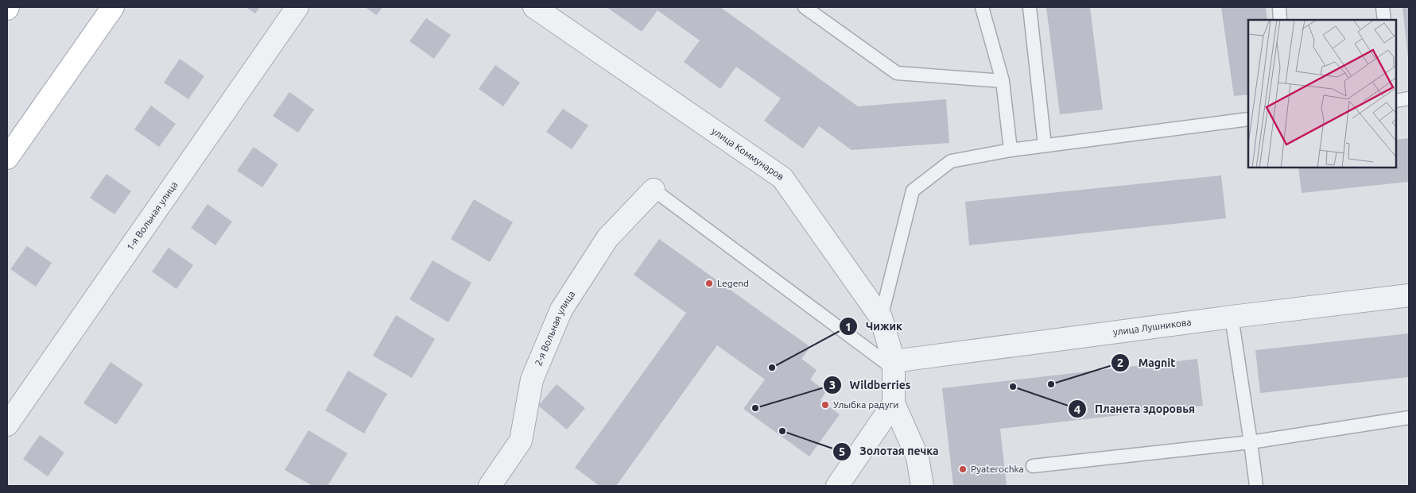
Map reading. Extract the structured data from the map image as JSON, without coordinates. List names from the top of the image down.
{
  "streets": {
    "street": [
      "улица Коммунаров",
      "1-я Вольная улица",
      "улица Лушникова",
      "2-я Вольная улица"
    ]
  },
  "crossings": [
    ["улица Коммунаров", "улица Лушникова"]
  ],
  "places": [
    "Legend",
    "Чижик",
    "Magnit",
    "Планета здоровья",
    "Улыбка радуги",
    "Wildberries",
    "Золотая печка",
    "Pyaterochka"
  ]
}
